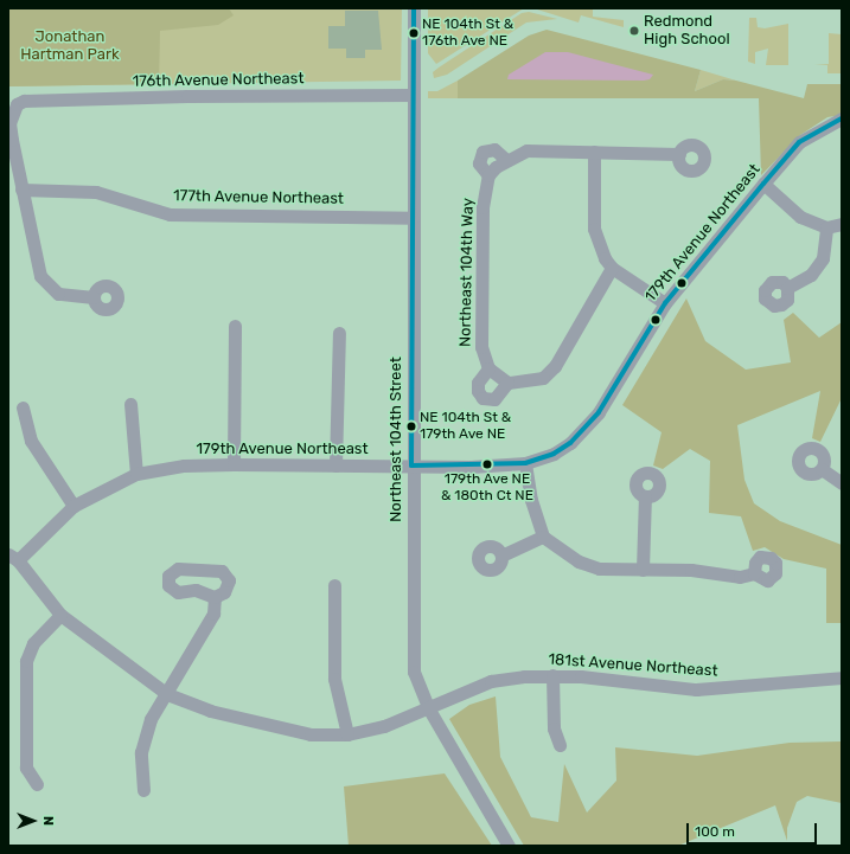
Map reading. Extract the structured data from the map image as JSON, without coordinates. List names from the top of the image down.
{
  "streets": {
    "street": [
      "176th Avenue Northeast",
      "177th Avenue Northeast",
      "179th Avenue Northeast",
      "Northeast 104th Way",
      "Northeast 104th Street",
      "181st Avenue Northeast"
    ]
  },
  "crossings": [
    ["176th Avenue Northeast", "177th Avenue Northeast"],
    ["176th Avenue Northeast", "Northeast 104th Street"],
    ["177th Avenue Northeast", "Northeast 104th Street"],
    ["179th Avenue Northeast", "Northeast 104th Street"],
    ["179th Avenue Northeast", "181st Avenue Northeast"],
    ["Northeast 104th Street", "181st Avenue Northeast"]
  ],
  "parks": ["Jonathan Hartman Park"],
  "places": [
    "Redmond High School",
    "NE 104th St & 176th Ave NE",
    "NE 104th St & 179th Ave NE",
    "179th Ave NE & 180th Ct NE"
  ],
  "scale_bar": "100 m",
  "north": "right"
}
